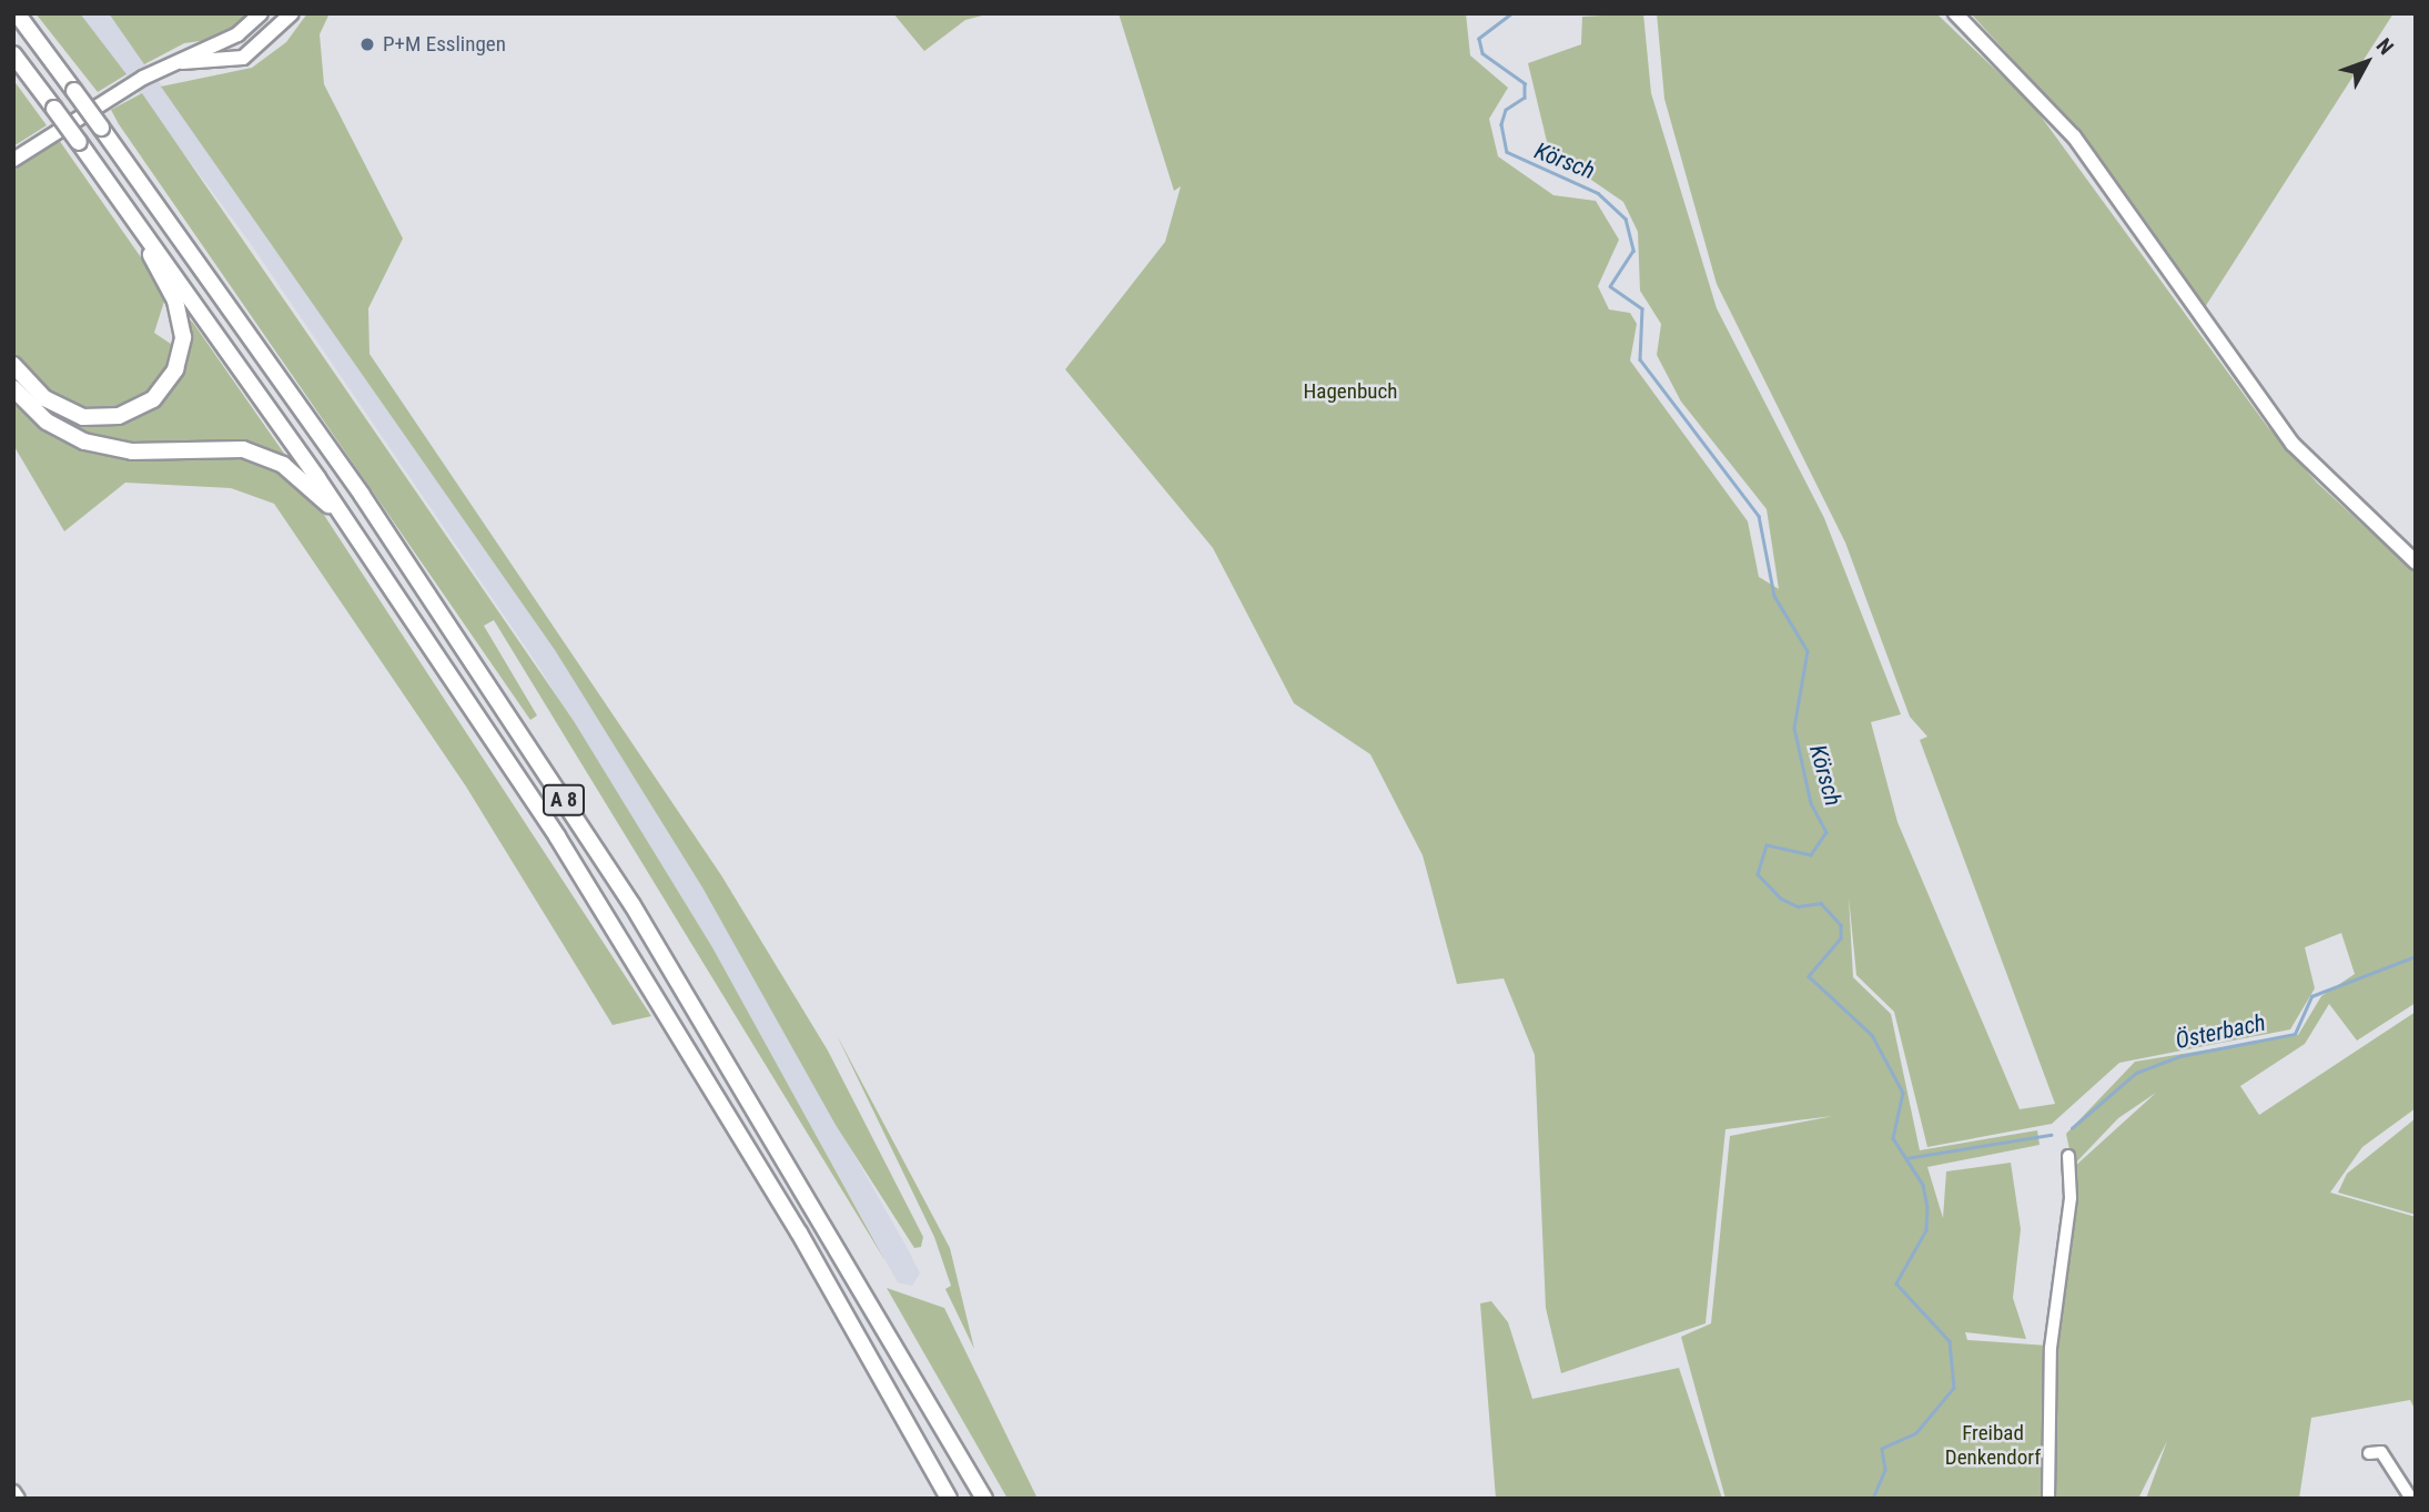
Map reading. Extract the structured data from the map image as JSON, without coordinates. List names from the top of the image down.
{
  "streets": {
    "highway": ["A 8"]
  },
  "water": ["Körsch", "Österbach"],
  "parks": ["Hagenbuch", "Freibad Denkendorf"],
  "places": ["P+M Esslingen"],
  "north": "top right"
}
